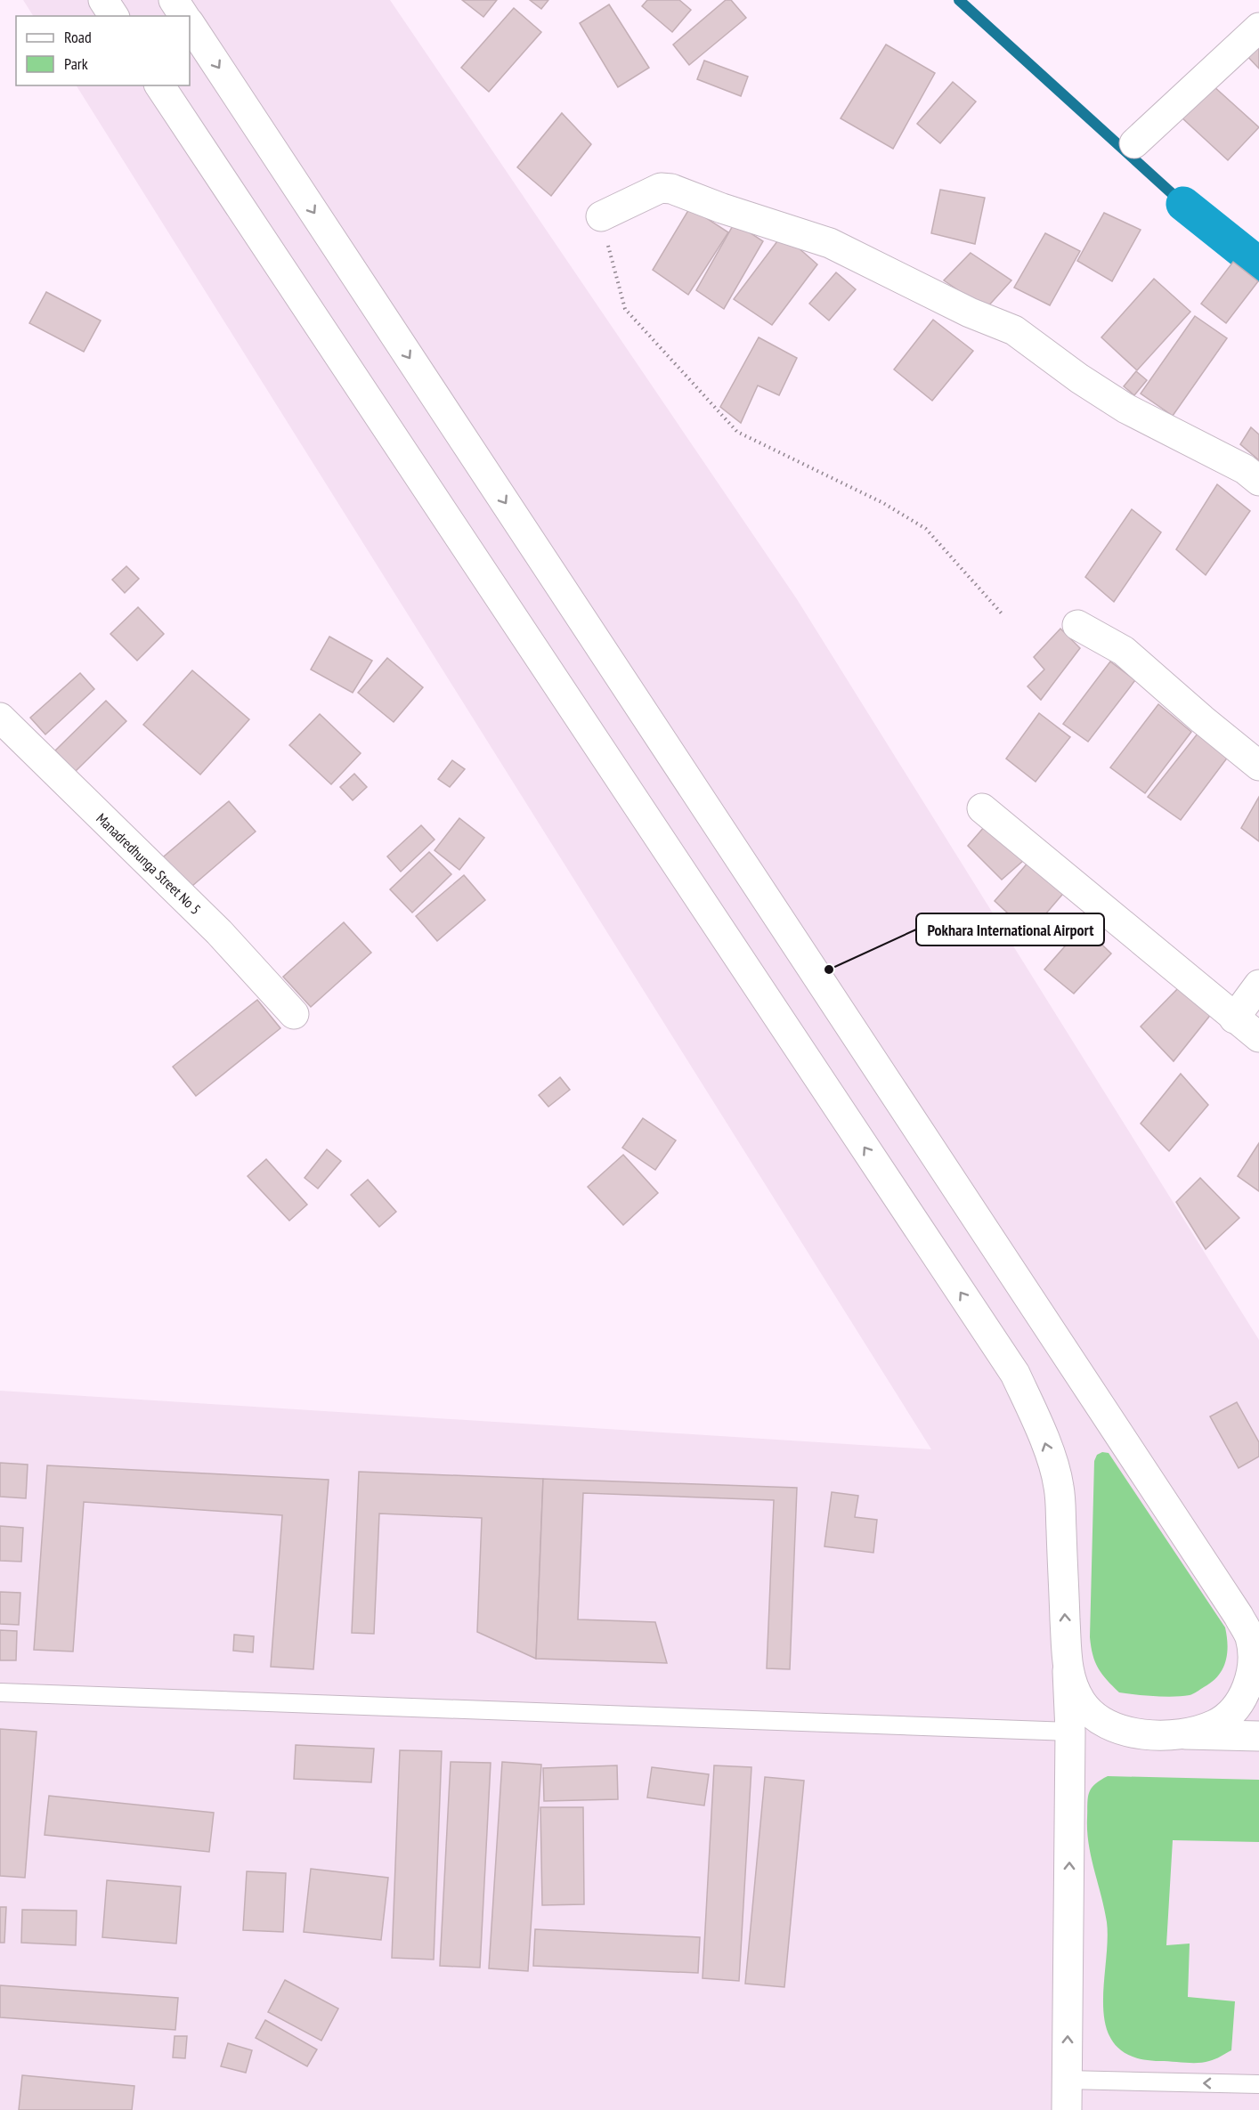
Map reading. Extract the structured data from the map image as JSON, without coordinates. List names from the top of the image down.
{
  "streets": {
    "street": ["Manadredhunga Street No 5"]
  },
  "places": ["Pokhara International Airport"],
  "legend": ["Road", "Park"]
}
